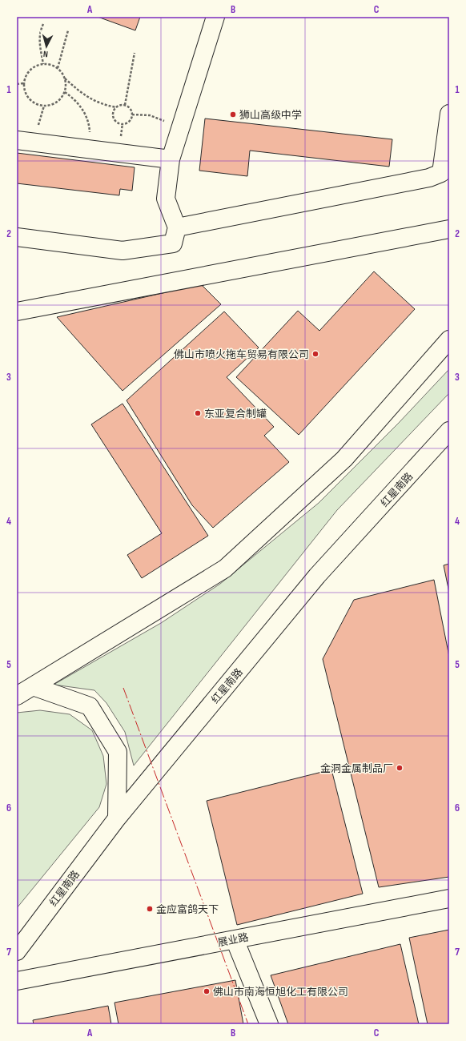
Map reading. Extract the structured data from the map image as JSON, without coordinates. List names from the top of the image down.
{
  "streets": {
    "main road": ["红星南路", "展业路"]
  },
  "places": [
    "狮山高级中学",
    "佛山市喷火拖车贸易有限公司",
    "东亚复合制罐",
    "金洞金属制品厂",
    "金应富鸽天下",
    "佛山市南海恒旭化工有限公司"
  ],
  "north": "bottom",
  "grid": {
    "columns": ["A", "B", "C"],
    "rows": [
      "1",
      "2",
      "3",
      "4",
      "5",
      "6",
      "7"
    ]
  }
}
